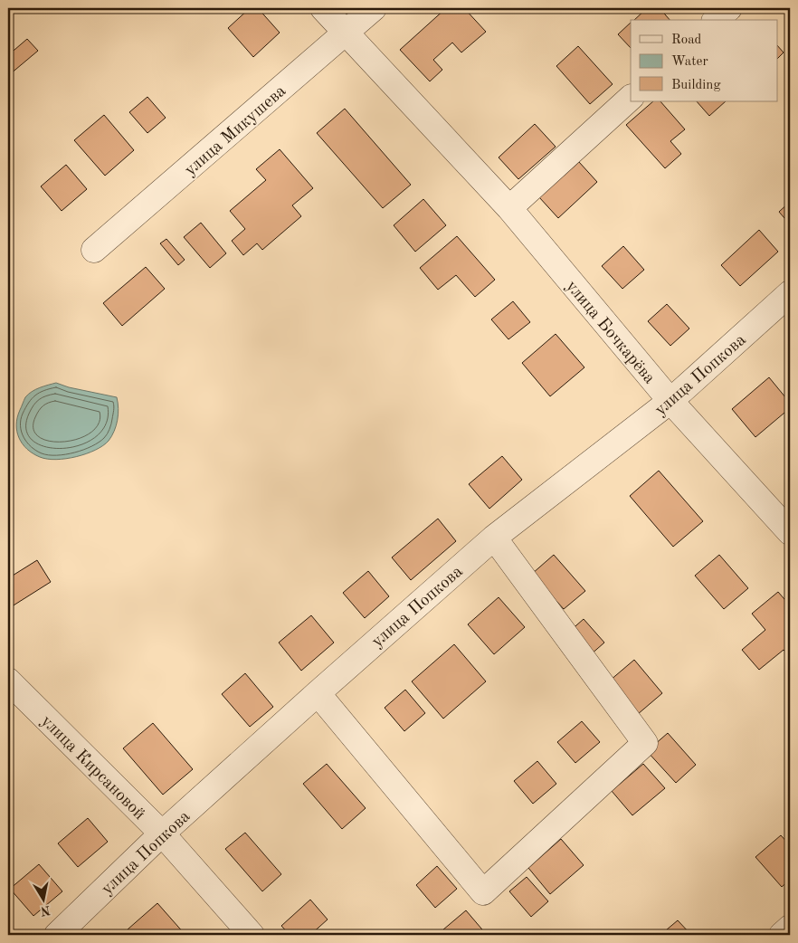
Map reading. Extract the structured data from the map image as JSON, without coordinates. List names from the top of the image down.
{
  "streets": {
    "street": [
      "улица Микушева",
      "улица Бочкарёва",
      "улица Попкова",
      "улица Кирсановой"
    ]
  },
  "crossings": [
    ["улица Микушева", "улица Бочкарёва"],
    ["улица Бочкарёва", "улица Попкова"],
    ["улица Попкова", "улица Кирсановой"]
  ],
  "legend": ["Road", "Water", "Building"],
  "north": "bottom"
}
